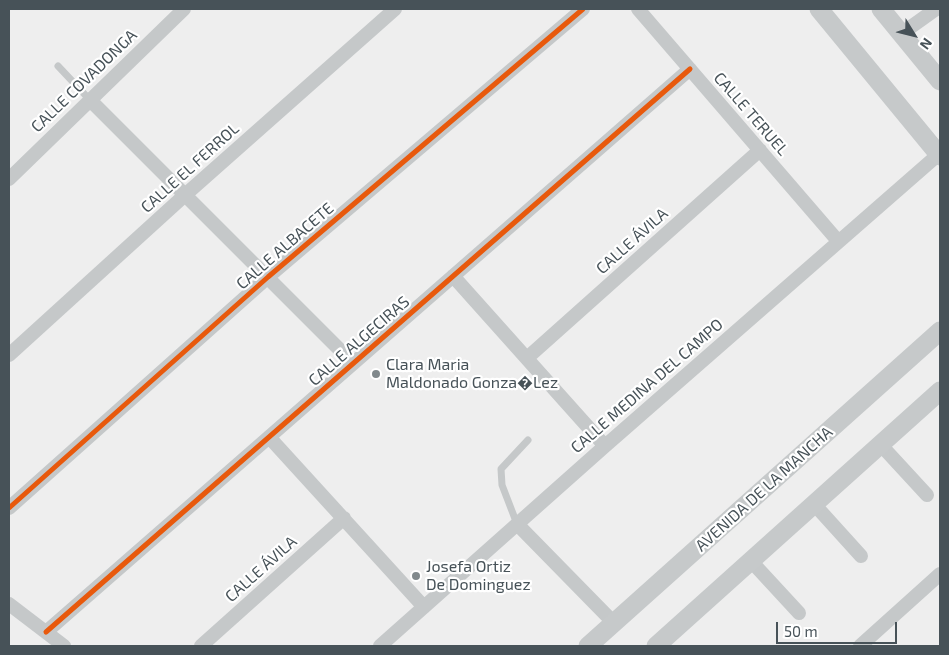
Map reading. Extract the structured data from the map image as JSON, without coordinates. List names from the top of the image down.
{
  "streets": {
    "street": [
      "CALLE COVADONGA",
      "CALLE TERUEL",
      "CALLE EL FERROL",
      "CALLE ÁVILA",
      "CALLE ALBACETE",
      "CALLE ALGECIRAS",
      "CALLE MEDINA DEL CAMPO",
      "AVENIDA DE LA MANCHA"
    ]
  },
  "crossings": [
    ["CALLE TERUEL", "CALLE ÁVILA"],
    ["CALLE TERUEL", "CALLE ALGECIRAS"],
    ["CALLE TERUEL", "CALLE MEDINA DEL CAMPO"]
  ],
  "places": ["Clara Maria Maldonado Gonza�Lez", "Josefa Ortiz De Dominguez"],
  "scale_bar": "50 m",
  "north": "bottom right"
}
